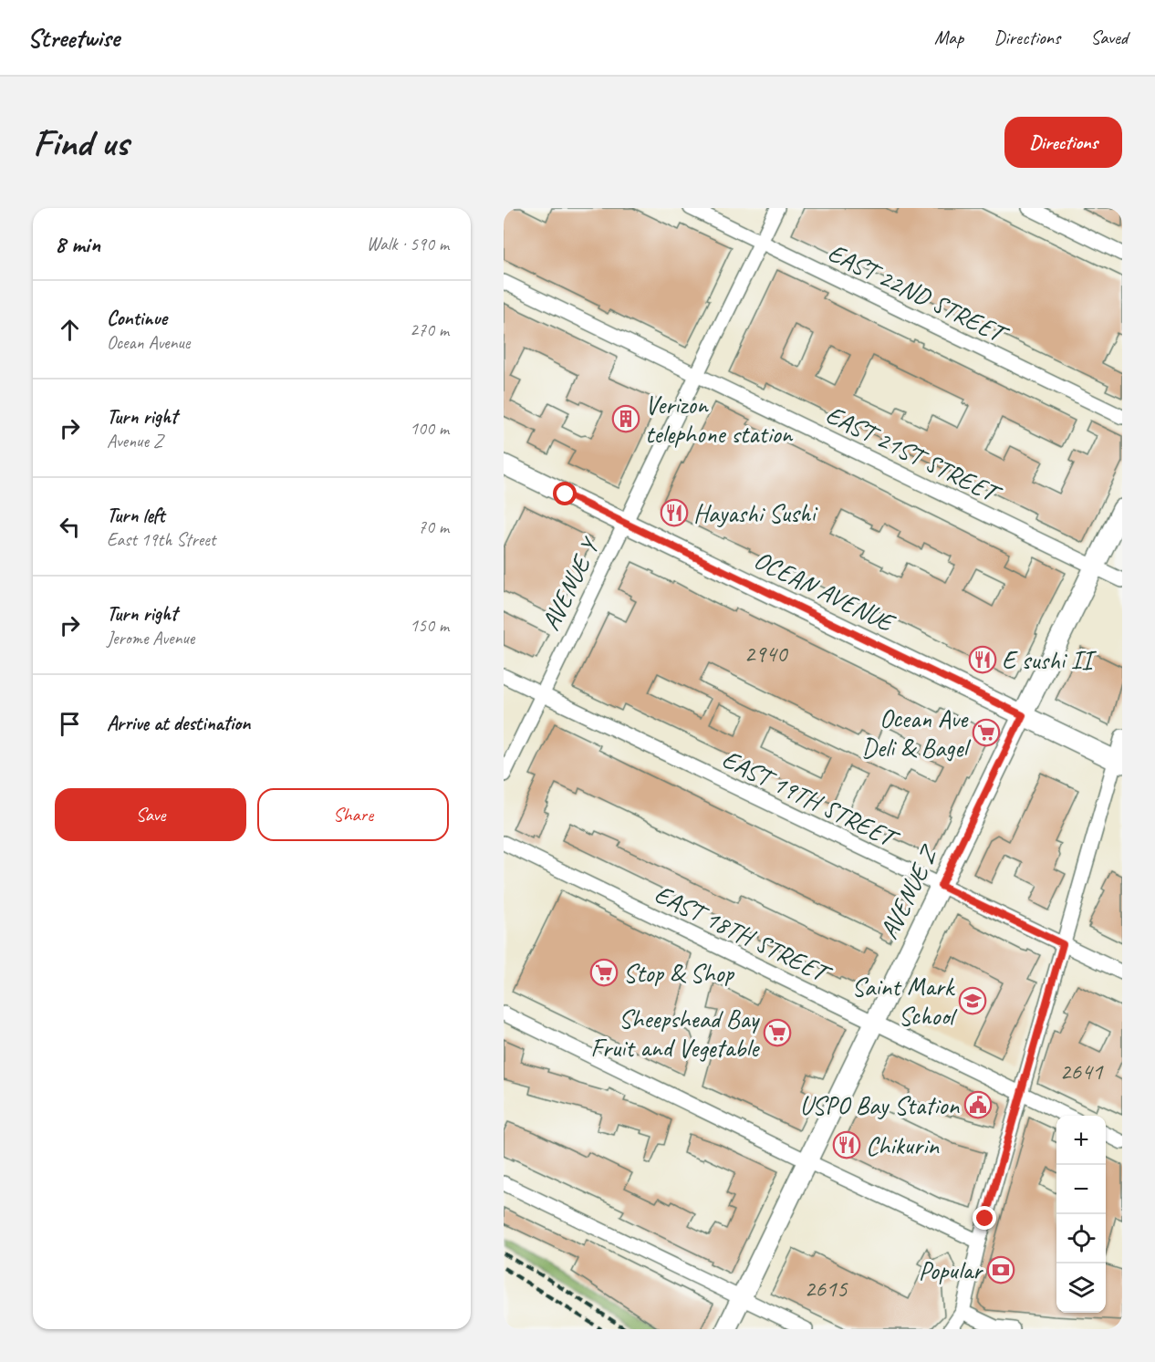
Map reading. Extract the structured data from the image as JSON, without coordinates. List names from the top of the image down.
{
  "streets": {
    "street": [
      "EAST 22ND STREET",
      "EAST 21ST STREET",
      "AVENUE Y",
      "OCEAN AVENUE",
      "EAST 19TH STREET",
      "AVENUE Z",
      "EAST 18TH STREET"
    ]
  },
  "crossings": [
    ["EAST 22ND STREET", "AVENUE Y"],
    ["EAST 21ST STREET", "AVENUE Y"],
    ["EAST 21ST STREET", "AVENUE Z"],
    ["AVENUE Y", "OCEAN AVENUE"],
    ["AVENUE Y", "EAST 19TH STREET"],
    ["OCEAN AVENUE", "AVENUE Z"],
    ["EAST 19TH STREET", "AVENUE Z"],
    ["AVENUE Z", "EAST 18TH STREET"]
  ],
  "places": {
    "building": ["Verizon telephone station"],
    "restaurant": ["Hayashi Sushi", "E sushi II", "Chikurin"],
    "supermarket": ["Ocean Ave Deli & Bagel", "Stop & Shop", "Sheepshead Bay Fruit and Vegetable"],
    "school or university": ["Saint Mark School"],
    "public building": ["USPO Bay Station"],
    "bank": ["Popular"]
  },
  "house_numbers": ["2940", "2641", "2615"],
  "page": {
    "header": "Streetwise",
    "nav": ["Map", "Directions", "Saved"],
    "buttons": [
      "Directions",
      ["Save", "Share"]
    ],
    "title": "Find us",
    "heading": ["8 min", "Walk · 590 m"],
    "list": [
      ["Continue", "Ocean Avenue", "270 m"],
      ["Turn right", "Avenue Z", "100 m"],
      ["Turn left", "East 19th Street", "70 m"],
      ["Turn right", "Jerome Avenue", "150 m"],
      "Arrive at destination"
    ],
    "map_buttons": ["+", "−"]
  }
}
